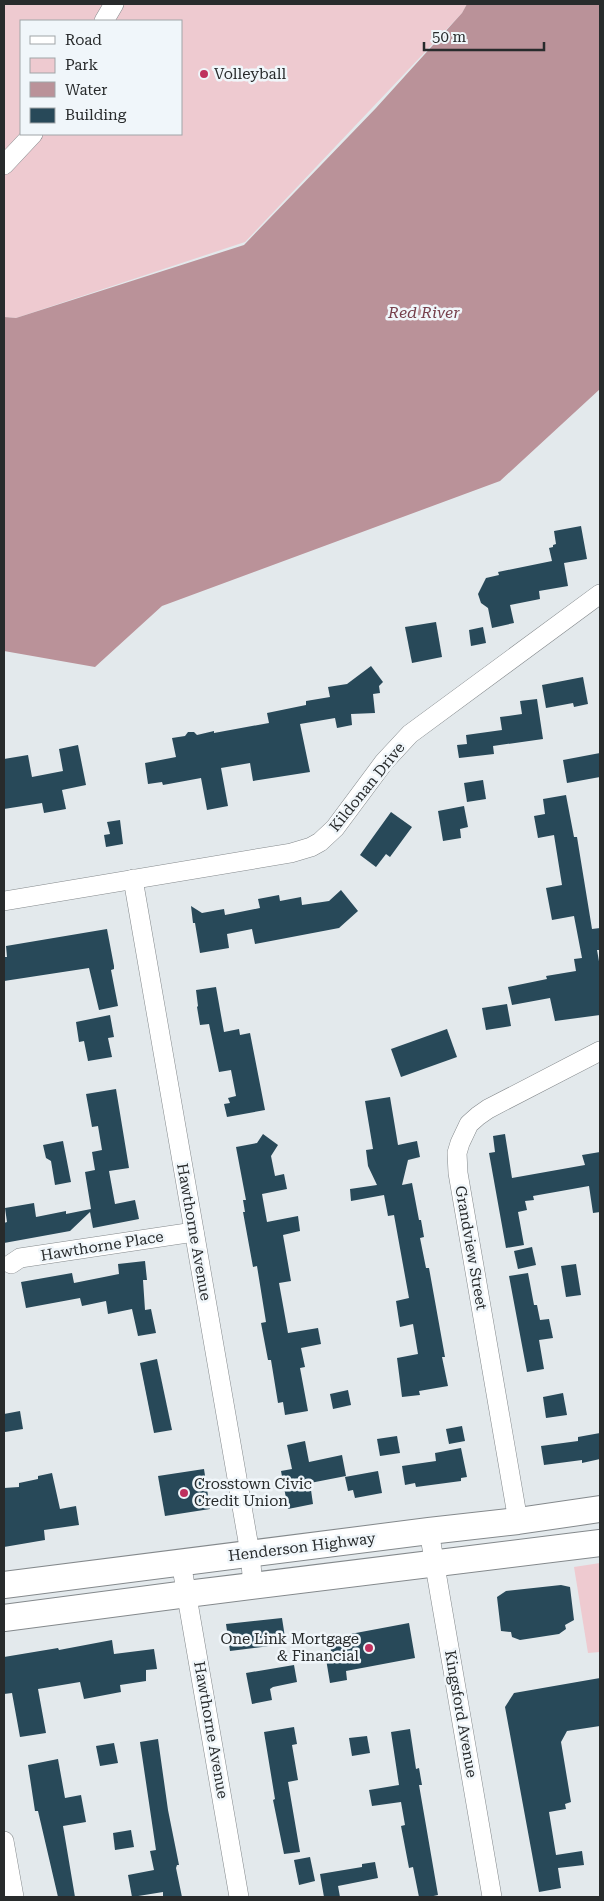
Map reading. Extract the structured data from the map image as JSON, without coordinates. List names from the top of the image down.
{
  "streets": {
    "main road": ["Henderson Highway"],
    "street": [
      "Kildonan Drive",
      "Hawthorne Avenue",
      "Hawthorne Place",
      "Grandview Street",
      "Kingsford Avenue"
    ]
  },
  "crossings": [
    ["Kildonan Drive", "Hawthorne Avenue"],
    ["Hawthorne Avenue", "Hawthorne Place"],
    ["Hawthorne Avenue", "Henderson Highway"],
    ["Grandview Street", "Henderson Highway"],
    ["Henderson Highway", "Kingsford Avenue"]
  ],
  "water": ["Red River"],
  "places": ["Volleyball", "Crosstown Civic Credit Union", "One Link Mortgage & Financial"],
  "legend": [
    "Road",
    "Park",
    "Water",
    "Building"
  ],
  "scale_bar": "50 m"
}
